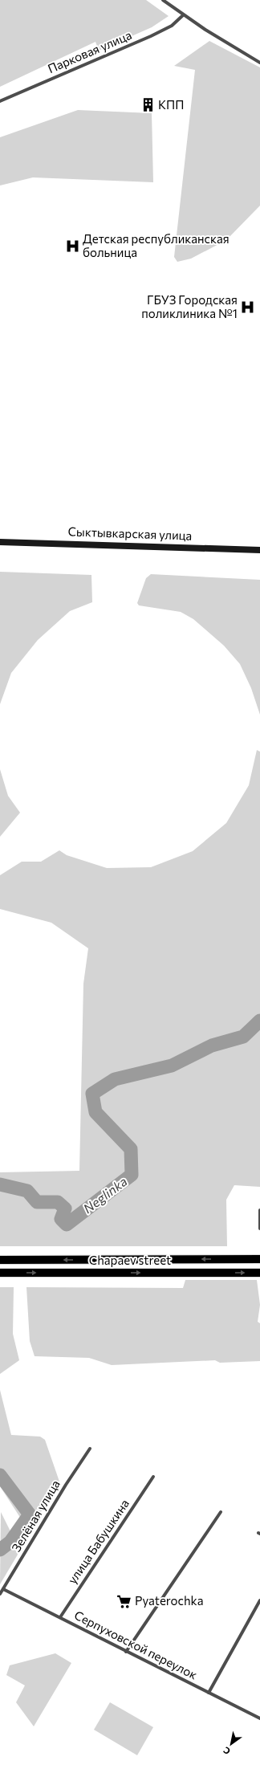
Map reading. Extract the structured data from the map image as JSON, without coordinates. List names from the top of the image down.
{
  "streets": {
    "main road": ["Сыктывкарская улица", "Chapaev street"],
    "street": [
      "Парковая улица",
      "Зелёная улица",
      "улица Бабушкина",
      "Серпуховской переулок"
    ]
  },
  "crossings": [
    ["Зелёная улица", "Серпуховской переулок"],
    ["улица Бабушкина", "Серпуховской переулок"]
  ],
  "water": ["Neglinka"],
  "places": {
    "building": ["КПП"],
    "hospital": ["Детская республиканская больница", "ГБУЗ Городская поликлиника №1"],
    "supermarket": ["Pyaterochka"]
  },
  "north": "bottom left"
}
